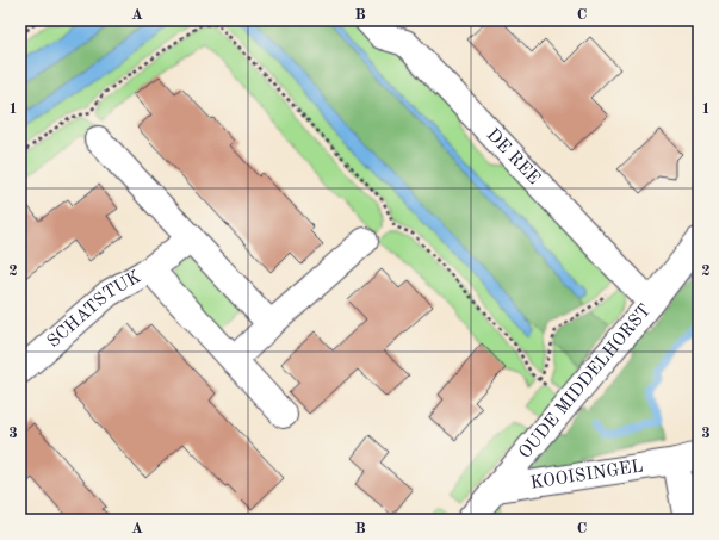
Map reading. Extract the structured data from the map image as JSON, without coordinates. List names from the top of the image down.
{
  "streets": {
    "street": [
      "DE REE",
      "SCHATSTUK",
      "OUDE MIDDELHORST",
      "KOOISINGEL"
    ]
  },
  "crossings": [
    ["DE REE", "OUDE MIDDELHORST"],
    ["OUDE MIDDELHORST", "KOOISINGEL"]
  ],
  "grid": {
    "columns": ["A", "B", "C"],
    "rows": ["1", "2", "3"]
  }
}
